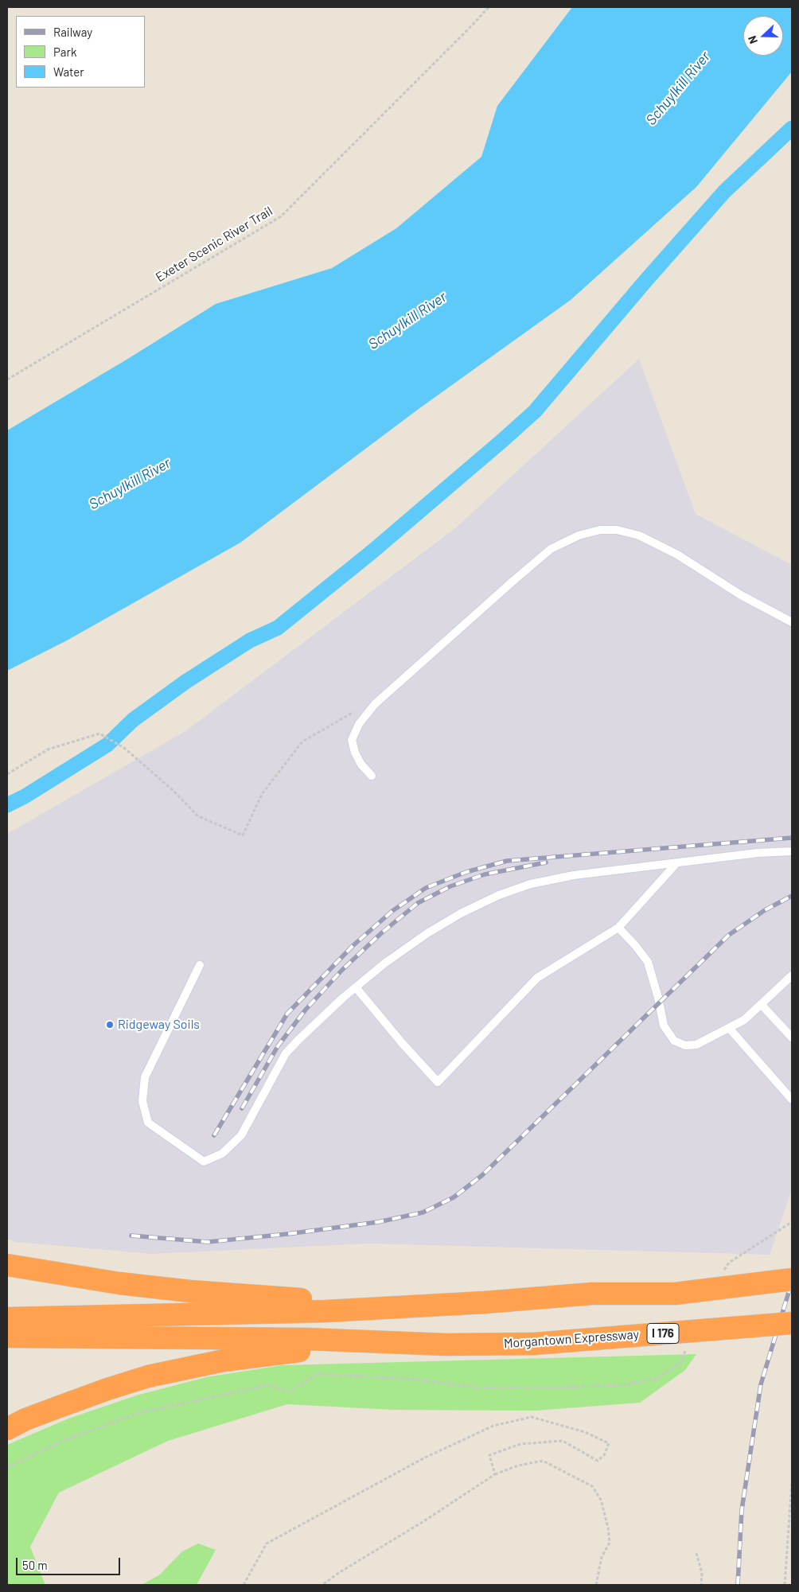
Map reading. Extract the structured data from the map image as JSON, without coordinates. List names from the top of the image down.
{
  "streets": {
    "highway": ["I 176", "Morgantown Expressway"],
    "path": ["Exeter Scenic River Trail"]
  },
  "water": ["Schuylkill River"],
  "places": ["Ridgeway Soils"],
  "legend": ["Railway", "Park", "Water"],
  "scale_bar": "50 m",
  "north": "left"
}
